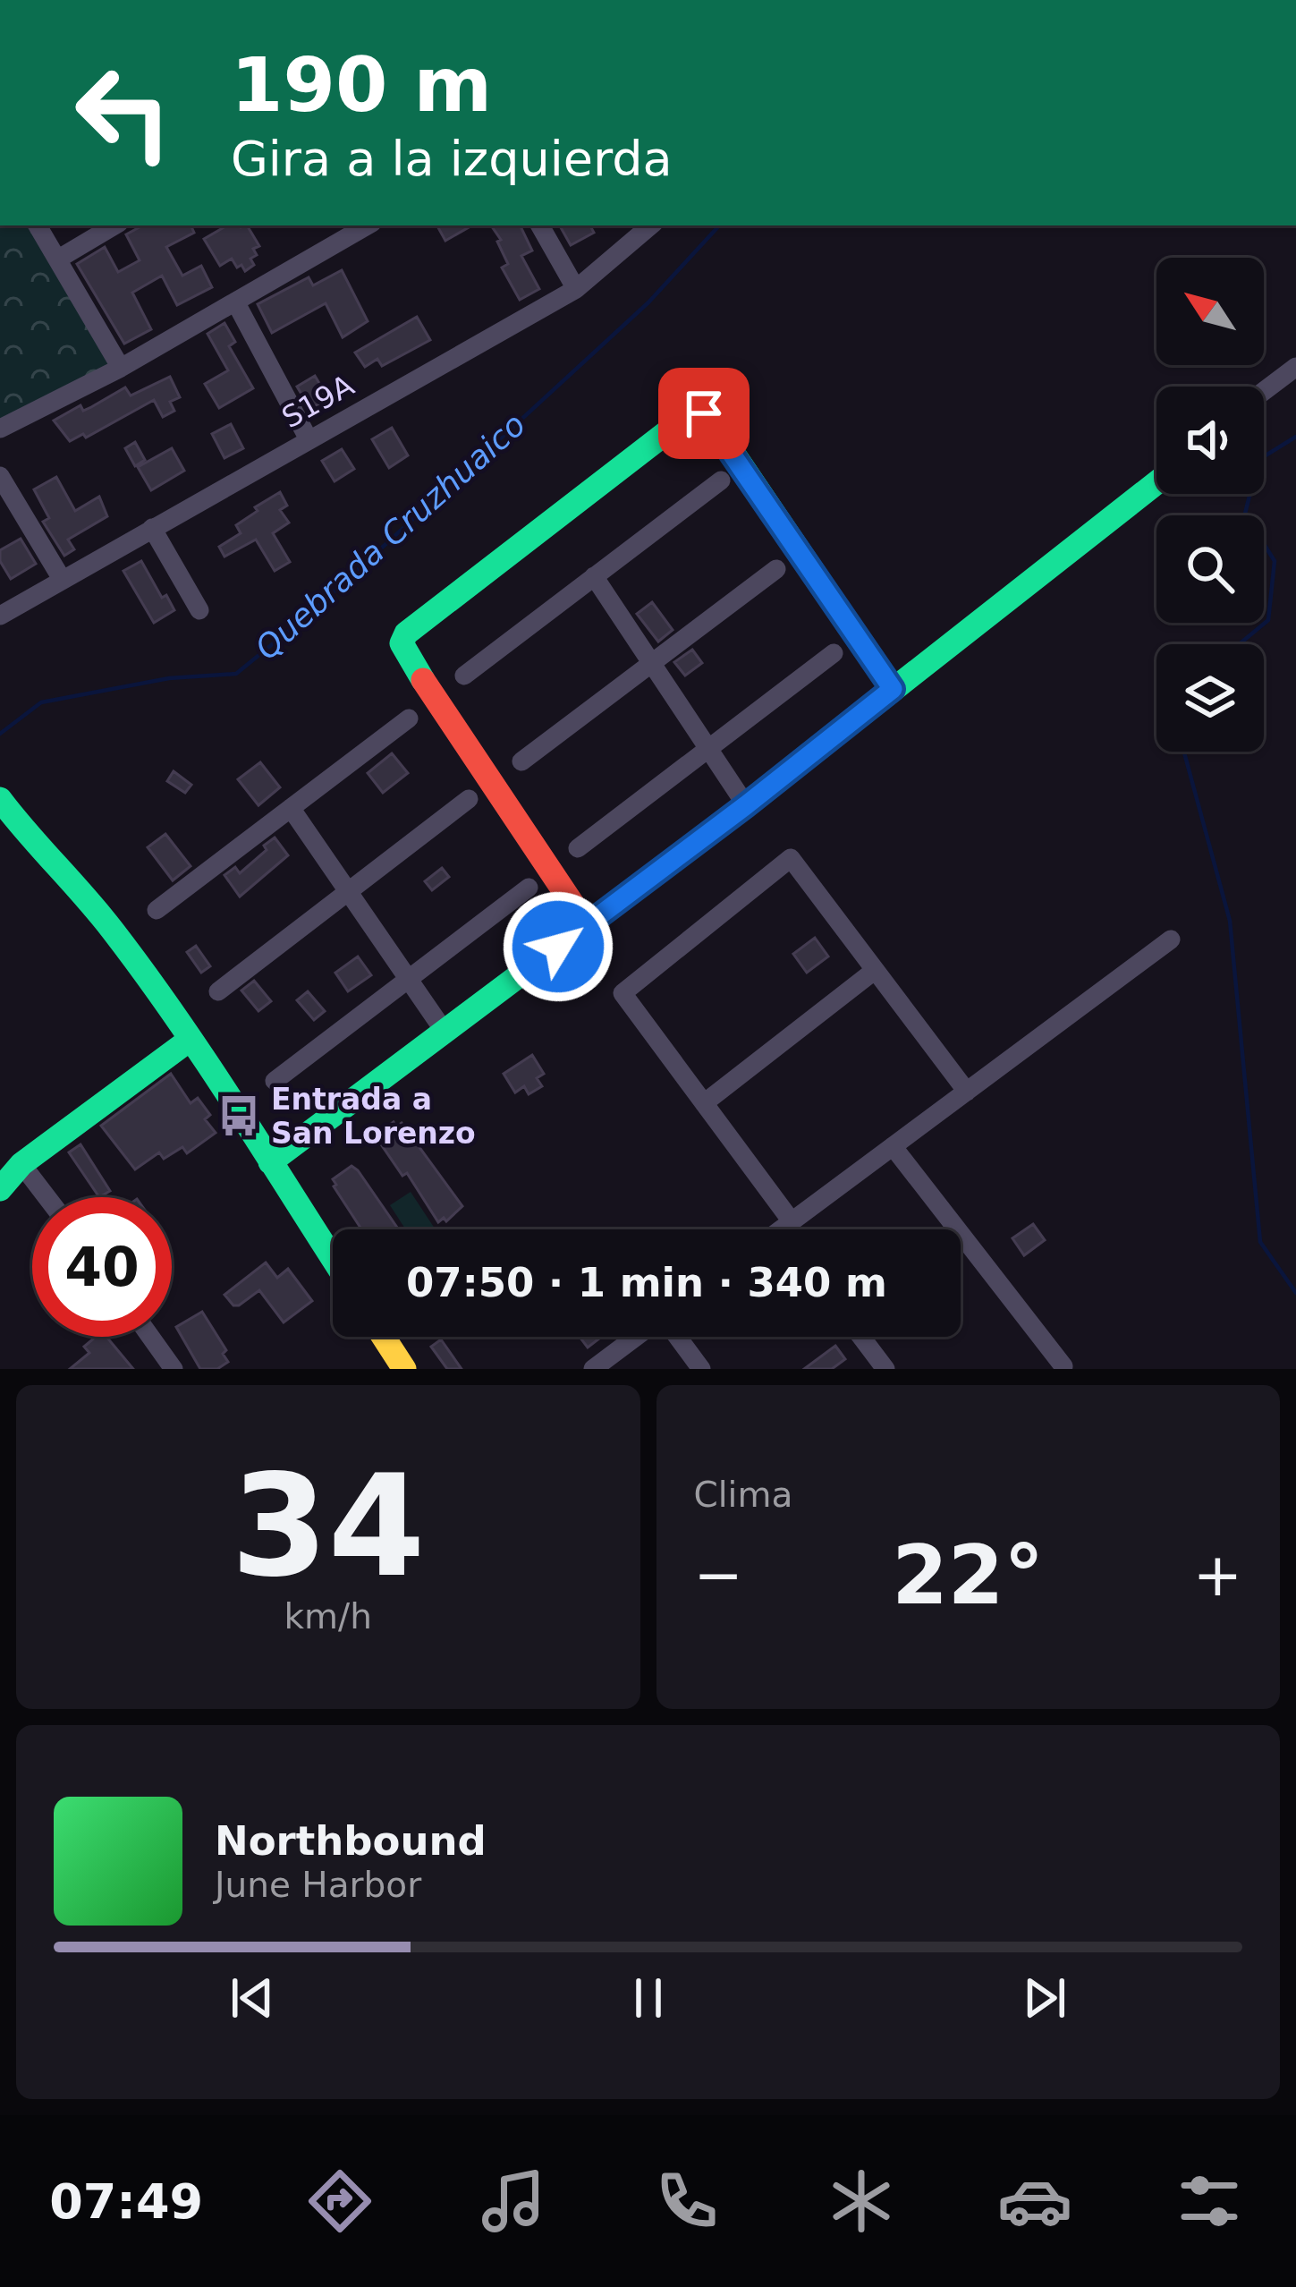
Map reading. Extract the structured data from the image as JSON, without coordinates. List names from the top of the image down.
{
  "streets": {
    "street": ["S19A"]
  },
  "water": ["Quebrada Cruzhuaico"],
  "places": {
    "bus stop": ["Entrada a San Lorenzo"]
  },
  "north": "top left",
  "page": {
    "turn": ["190 m", "Gira a la izquierda"],
    "limit": "40",
    "trip": "07:50 · 1 min · 340 m",
    "tile": [
      ["34", "km/h"],
      "Clima"
    ],
    "heat": ["−", "22°", "+"],
    "song": ["Northbound", "June Harbor"],
    "tabs": "07:49"
  }
}
